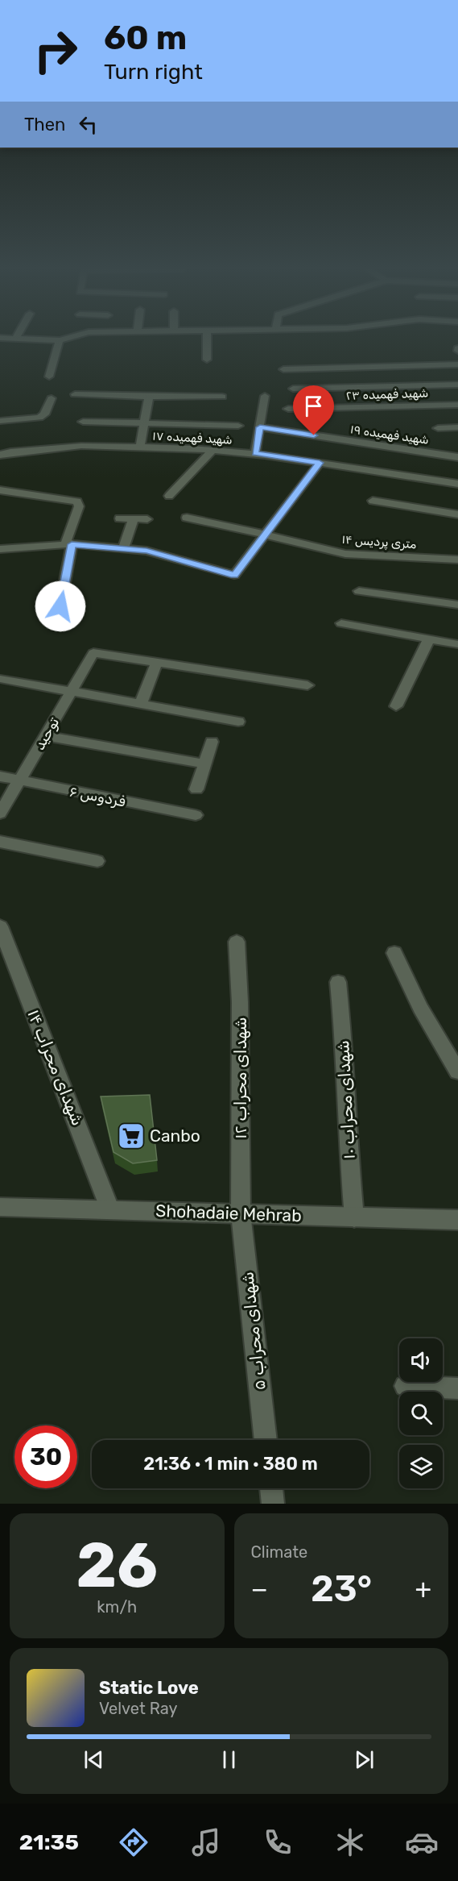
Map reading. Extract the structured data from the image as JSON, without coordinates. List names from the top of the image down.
{
  "streets": {
    "street": [
      "شهید فهمیده ۲۳",
      "شهید فهمیده ۱۹",
      "شهید فهمیده ۱۷",
      "۱۴ متری پردیس",
      "توحید",
      "فردوس ۶",
      "شهدای محراب ۱۴",
      "شهدای محراب ۱۲",
      "شهدای محراب ۱۰",
      "Shohadaie Mehrab",
      "شهدای محراب ۵"
    ]
  },
  "crossings": [
    ["توحید", "فردوس ۶"],
    ["شهدای محراب ۱۴", "Shohadaie Mehrab"],
    ["شهدای محراب ۱۲", "Shohadaie Mehrab"],
    ["شهدای محراب ۱۲", "شهدای محراب ۵"],
    ["شهدای محراب ۱۰", "Shohadaie Mehrab"],
    ["Shohadaie Mehrab", "شهدای محراب ۵"]
  ],
  "places": {
    "supermarket": ["Canbo"]
  },
  "page": {
    "turn": ["60 m", "Turn right"],
    "then": "Then",
    "limit": "30",
    "trip": "21:36 · 1 min · 380 m",
    "tile": [
      ["26", "km/h"],
      "Climate"
    ],
    "heat": ["−", "23°", "+"],
    "song": ["Static Love", "Velvet Ray"],
    "tabs": "21:35"
  }
}
